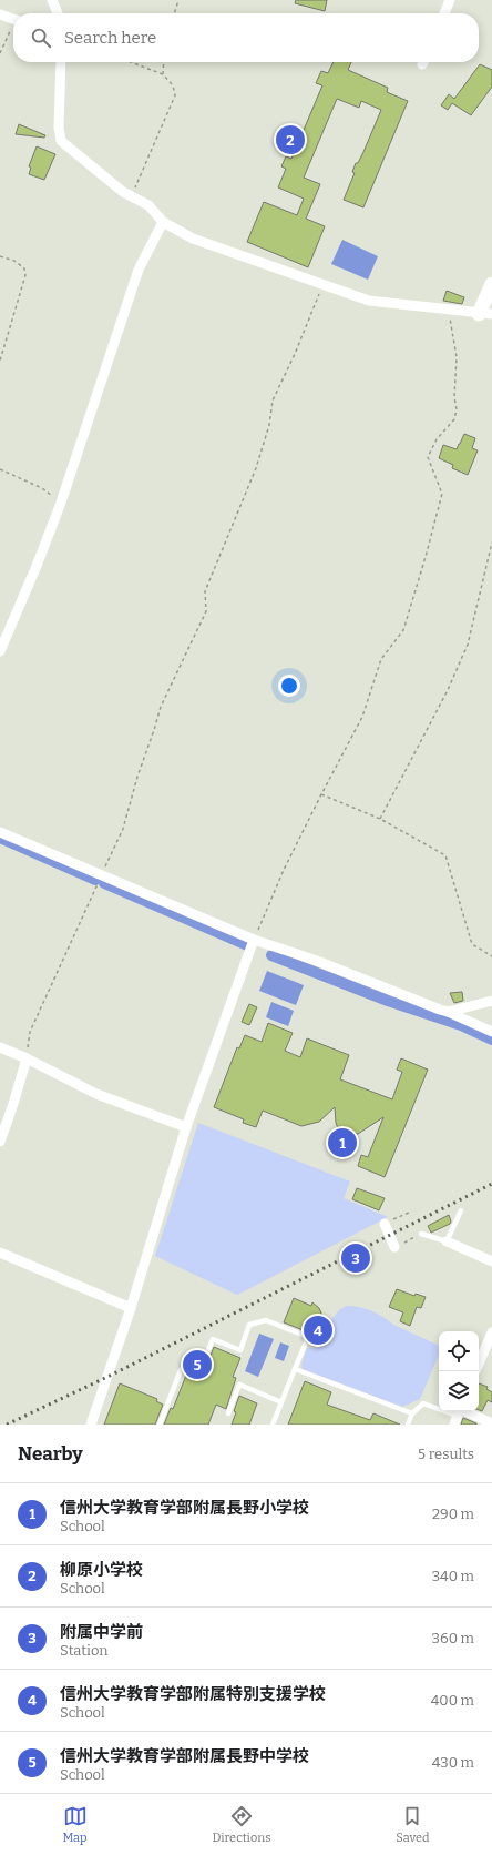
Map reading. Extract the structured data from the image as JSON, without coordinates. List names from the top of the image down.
{
  "page": {
    "search": "Search here",
    "pins": [
      "2",
      "1",
      "3",
      "4",
      "5"
    ],
    "heading": ["Nearby", "5 results"],
    "list": [
      {
        "mark": "1",
        "name": "信州大学教育学部附属長野小学校",
        "note": "School",
        "value": "290 m"
      },
      {
        "mark": "2",
        "name": "柳原小学校",
        "note": "School",
        "value": "340 m"
      },
      {
        "mark": "3",
        "name": "附属中学前",
        "note": "Station",
        "value": "360 m"
      },
      {
        "mark": "4",
        "name": "信州大学教育学部附属特別支援学校",
        "note": "School",
        "value": "400 m"
      },
      {
        "mark": "5",
        "name": "信州大学教育学部附属長野中学校",
        "note": "School",
        "value": "430 m"
      }
    ],
    "nav": ["Map", "Directions", "Saved"]
  }
}
